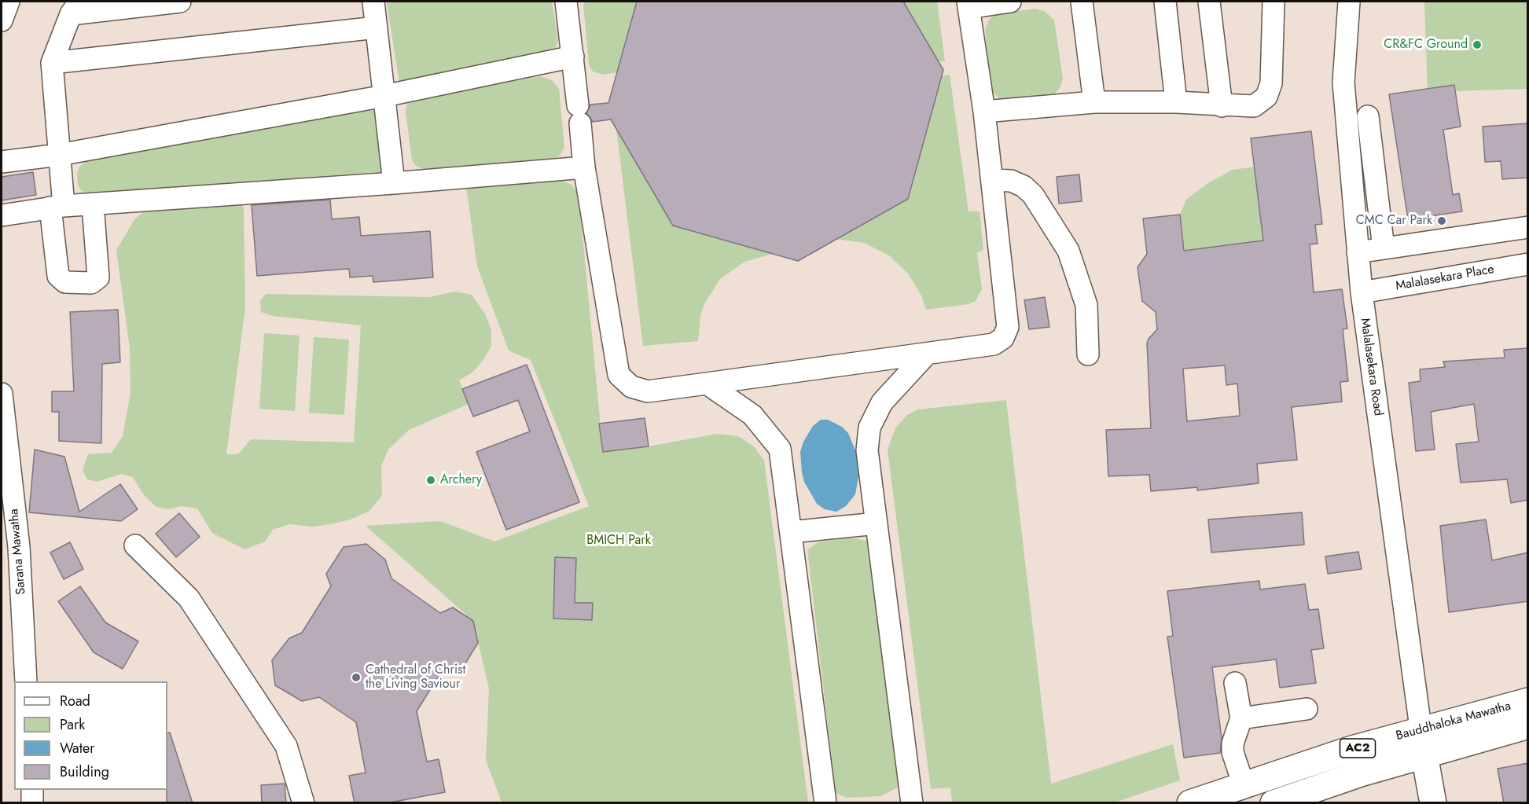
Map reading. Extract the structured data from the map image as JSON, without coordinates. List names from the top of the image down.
{
  "streets": {
    "main road": ["Bauddhaloka Mawatha", "AC2"],
    "street": ["Malalasekara Place", "Malalasekara Road", "Sarana Mawatha"]
  },
  "crossings": [
    ["Malalasekara Place", "Malalasekara Road"],
    ["Malalasekara Road", "Bauddhaloka Mawatha"]
  ],
  "parks": ["BMICH Park"],
  "places": [
    "CR&FC Ground",
    "CMC Car Park",
    "Archery",
    "Cathedral of Christ the Living Saviour"
  ],
  "legend": [
    "Road",
    "Park",
    "Water",
    "Building"
  ]
}
